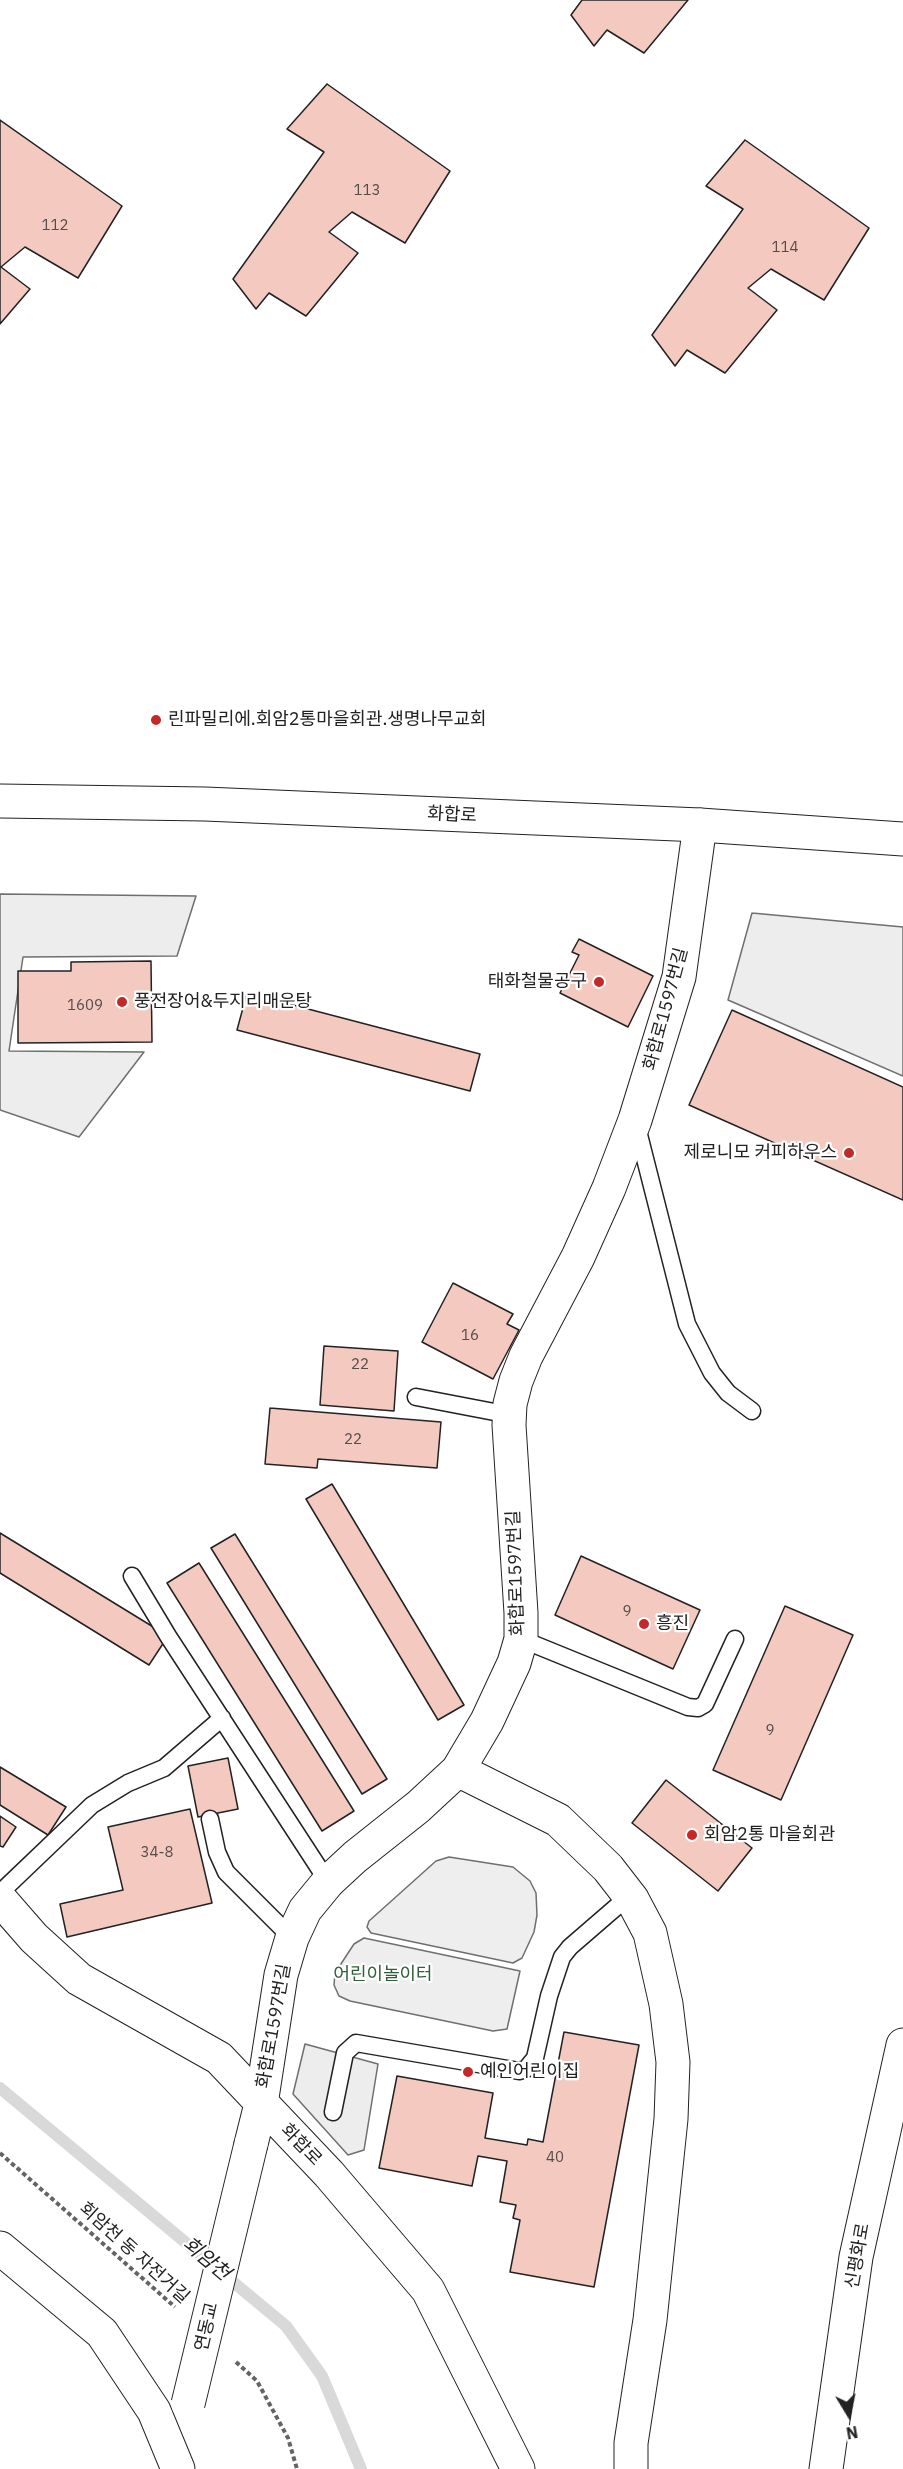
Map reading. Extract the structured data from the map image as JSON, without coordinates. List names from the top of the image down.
{
  "streets": {
    "main road": [
      "화합로",
      "화합로1597번길",
      "신평화로",
      "연동교"
    ],
    "path": ["회암천 동 자전거길"]
  },
  "crossings": [
    ["화합로", "화합로1597번길"],
    ["화합로1597번길", "연동교"]
  ],
  "water": ["회암천"],
  "parks": ["어린이놀이터"],
  "places": [
    "린파밀리에.회암2통마을회관.생명나무교회",
    "태화철물공구",
    "풍전장어&두지리매운탕",
    "제로니모 커피하우스",
    "흥진",
    "회암2통 마을회관",
    "예인어린이집"
  ],
  "house_numbers": [
    "113",
    "112",
    "114",
    "1609",
    "16",
    "22",
    "22",
    "9",
    "9",
    "34-8",
    "40"
  ],
  "north": "bottom"
}
